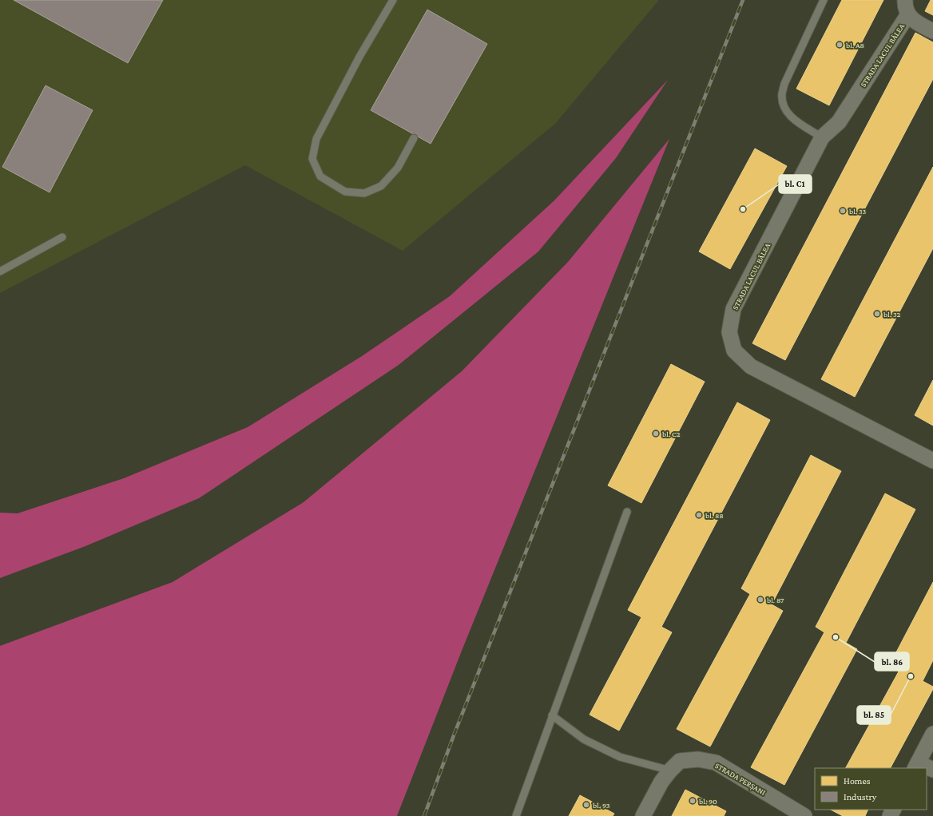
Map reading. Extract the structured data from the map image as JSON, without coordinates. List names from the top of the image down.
{
  "streets": {
    "street": ["STRADA LACUL BÂLEA", "STRADA PERȘANI"]
  },
  "places": [
    "bl. A8",
    "bl. C1",
    "bl. 33",
    "bl. 32",
    "bl. C2",
    "bl. 88",
    "bl. 87",
    "bl. 86",
    "bl. 85",
    "bl. 90",
    "bl. 93"
  ],
  "legend": ["Homes", "Industry"]
}
